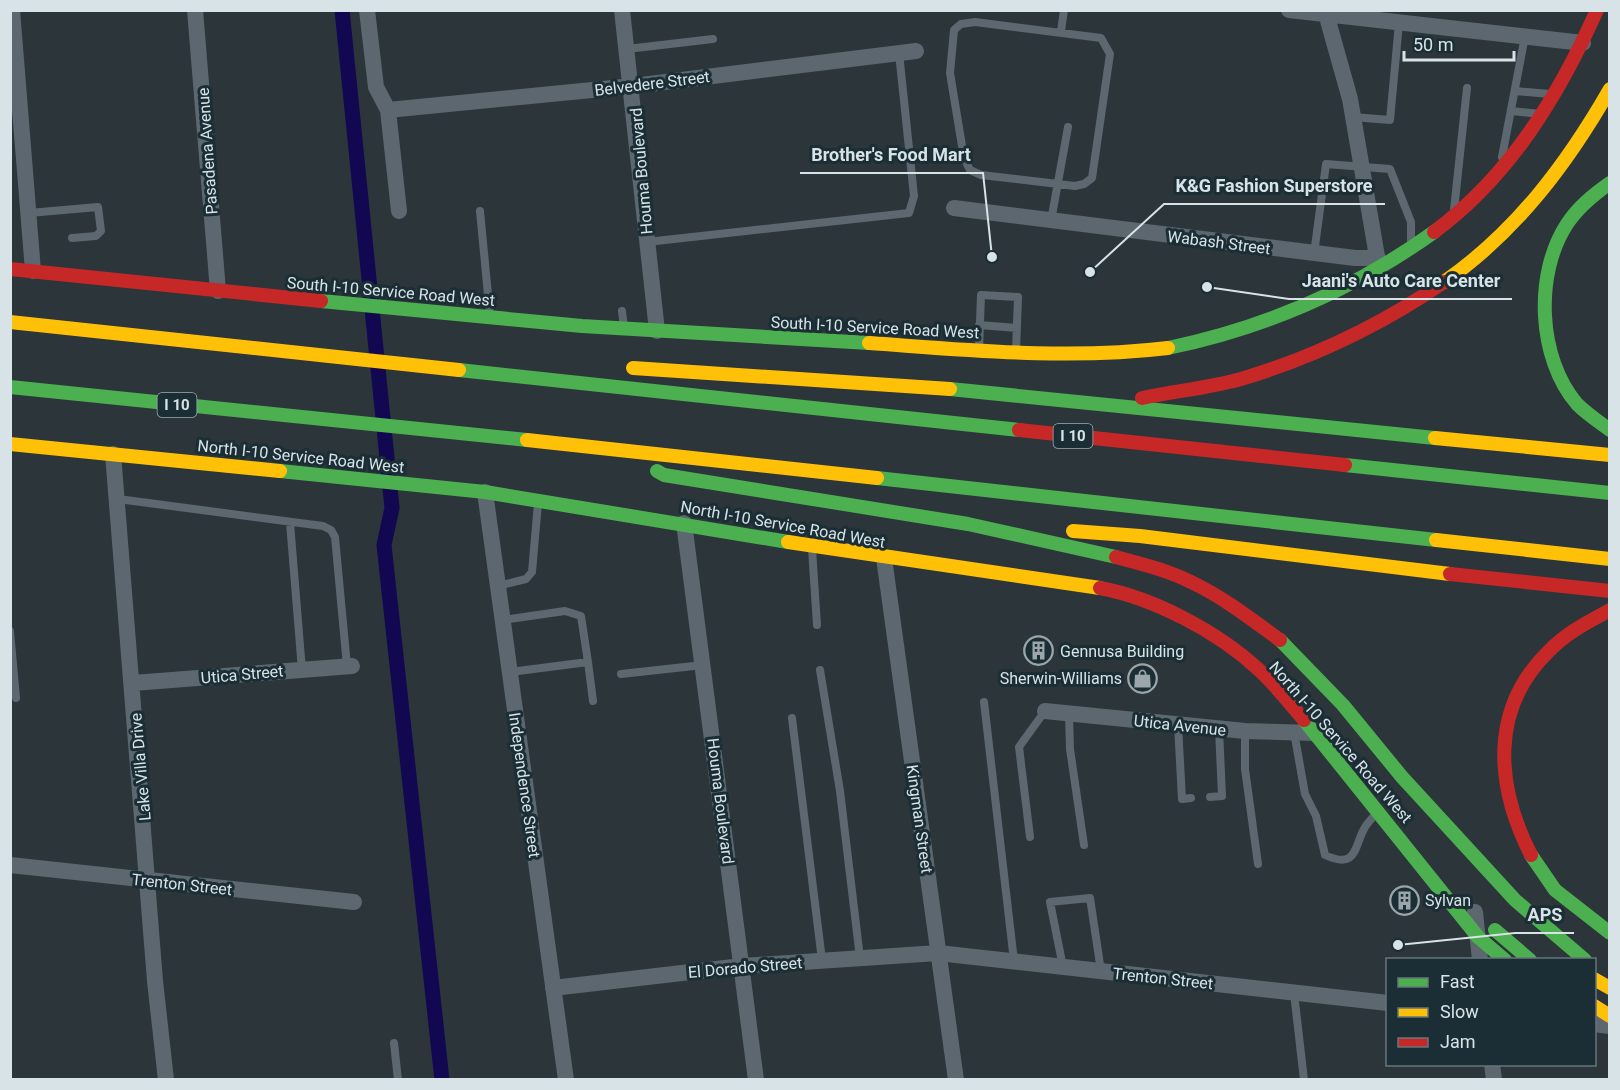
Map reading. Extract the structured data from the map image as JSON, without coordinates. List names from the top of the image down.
{
  "streets": {
    "main road": ["South I-10 Service Road West", "I 10", "North I-10 Service Road West"],
    "street": [
      "Belvedere Street",
      "Pasadena Avenue",
      "Houma Boulevard",
      "Wabash Street",
      "Utica Street",
      "Utica Avenue",
      "Lake Villa Drive",
      "Independence Street",
      "Kingman Street",
      "Trenton Street",
      "El Dorado Street"
    ]
  },
  "crossings": [
    ["Belvedere Street", "Houma Boulevard"],
    ["Pasadena Avenue", "South I-10 Service Road West"],
    ["Houma Boulevard", "South I-10 Service Road West"],
    ["Houma Boulevard", "North I-10 Service Road West"],
    ["Houma Boulevard", "El Dorado Street"],
    ["Wabash Street", "South I-10 Service Road West"],
    ["North I-10 Service Road West", "Utica Avenue"],
    ["North I-10 Service Road West", "Lake Villa Drive"],
    ["North I-10 Service Road West", "Independence Street"],
    ["North I-10 Service Road West", "Kingman Street"],
    ["Utica Street", "Lake Villa Drive"],
    ["Lake Villa Drive", "Trenton Street"],
    ["Independence Street", "El Dorado Street"],
    ["Kingman Street", "Trenton Street"],
    ["Kingman Street", "El Dorado Street"],
    ["Trenton Street", "El Dorado Street"]
  ],
  "places": {
    "other": [
      "Brother's Food Mart",
      "K&G Fashion Superstore",
      "Jaani's Auto Care Center",
      "APS"
    ],
    "building": ["Gennusa Building", "Sylvan"],
    "shop": ["Sherwin-Williams"]
  },
  "legend": ["Fast", "Slow", "Jam"],
  "scale_bar": "50 m"
}
